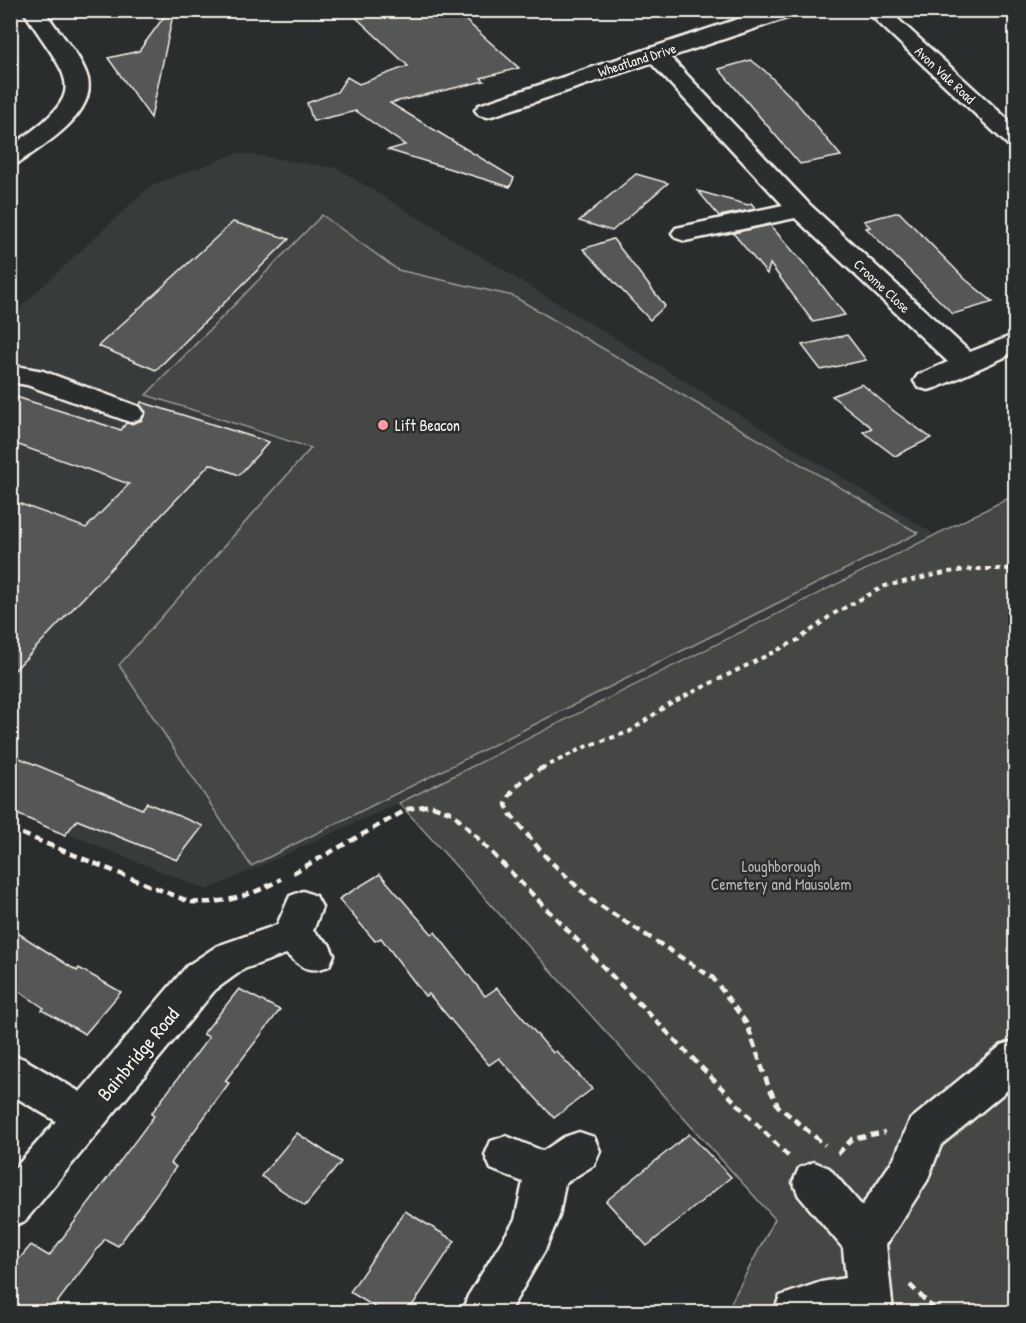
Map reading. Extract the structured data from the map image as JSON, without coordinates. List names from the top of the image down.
{
  "streets": {
    "street": [
      "Wheatland Drive",
      "Avon Vale Road",
      "Croome Close",
      "Bainbridge Road"
    ]
  },
  "crossings": [
    ["Wheatland Drive", "Croome Close"]
  ],
  "parks": ["Loughborough Cemetery and Mausolem"],
  "places": ["Lift Beacon"]
}
